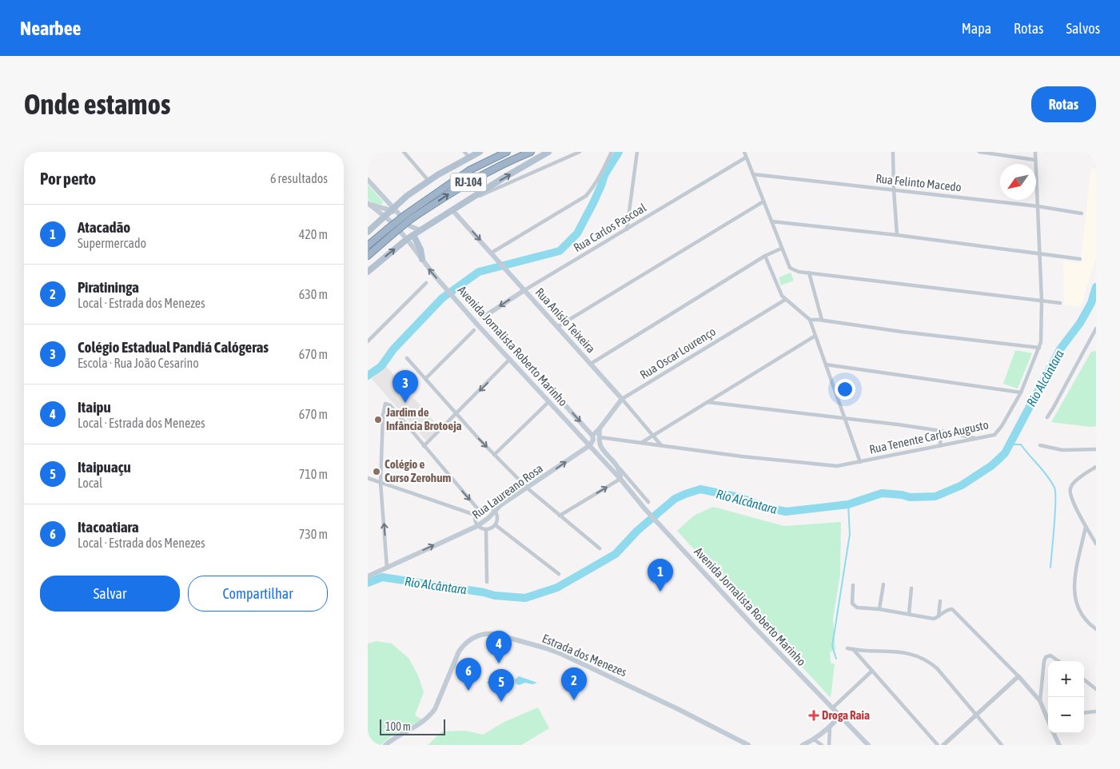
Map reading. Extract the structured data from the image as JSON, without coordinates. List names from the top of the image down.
{
  "streets": {
    "highway": ["RJ-104"],
    "main road": [
      "Rua Carlos Pascoal",
      "Rua Anísio Teixeira",
      "Avenida Jornalista Roberto Marinho",
      "Rua Oscar Lourenço",
      "Rua Laureano Rosa",
      "Estrada dos Menezes"
    ],
    "street": ["Rua Felinto Macedo", "Rua Tenente Carlos Augusto"]
  },
  "crossings": [
    ["Rua Felinto Macedo", "Rua Tenente Carlos Augusto"],
    ["Rua Carlos Pascoal", "Rua Anísio Teixeira"],
    ["Rua Carlos Pascoal", "Avenida Jornalista Roberto Marinho"],
    ["Rua Anísio Teixeira", "Rua Oscar Lourenço"],
    ["Rua Anísio Teixeira", "Rua Tenente Carlos Augusto"],
    ["Avenida Jornalista Roberto Marinho", "Rua Oscar Lourenço"],
    ["Avenida Jornalista Roberto Marinho", "Rua Tenente Carlos Augusto"],
    ["Avenida Jornalista Roberto Marinho", "Rua Laureano Rosa"]
  ],
  "one_way": ["Rua Laureano Rosa"],
  "water": ["Rio Alcântara"],
  "places": {
    "other": ["Jardim de Infância Brotoeja", "Colégio e Curso Zerohum"],
    "health": ["Droga Raia"]
  },
  "scale_bar": "100 m",
  "north": "bottom left",
  "page": {
    "header": "Nearbee",
    "nav": ["Mapa", "Rotas", "Salvos"],
    "buttons": [
      "Rotas",
      ["Salvar", "Compartilhar"]
    ],
    "title": "Onde estamos",
    "heading": ["Por perto", "6 resultados"],
    "list": [
      {
        "mark": "1",
        "name": "Atacadão",
        "note": "Supermercado",
        "value": "420 m"
      },
      {
        "mark": "2",
        "name": "Piratininga",
        "note": "Local · Estrada dos Menezes",
        "value": "630 m"
      },
      {
        "mark": "3",
        "name": "Colégio Estadual Pandiá Calógeras",
        "note": "Escola · Rua João Cesarino",
        "value": "670 m"
      },
      {
        "mark": "4",
        "name": "Itaipu",
        "note": "Local · Estrada dos Menezes",
        "value": "670 m"
      },
      {
        "mark": "5",
        "name": "Itaipuaçu",
        "note": "Local",
        "value": "710 m"
      },
      {
        "mark": "6",
        "name": "Itacoatiara",
        "note": "Local · Estrada dos Menezes",
        "value": "730 m"
      }
    ],
    "pins": [
      "3",
      "1",
      "4",
      "6",
      "2",
      "5"
    ],
    "map_buttons": ["+", "−"],
    "scale": "100 m"
  }
}
